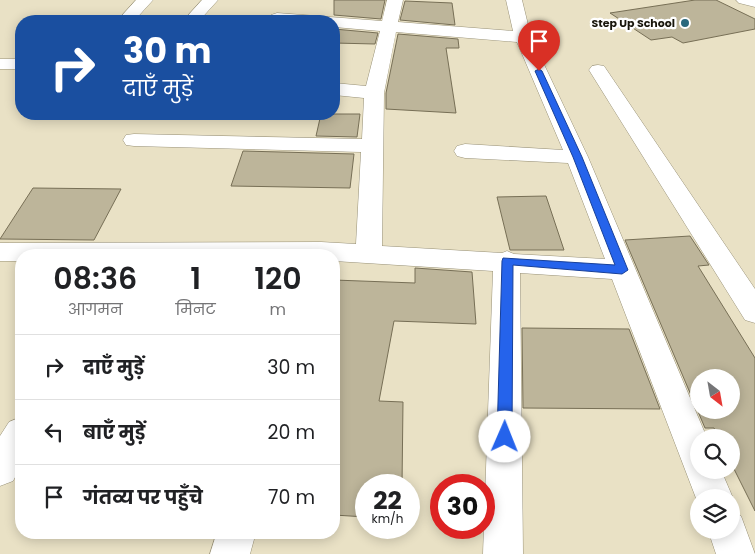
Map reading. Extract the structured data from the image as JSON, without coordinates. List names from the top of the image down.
{
  "places": ["Step Up School"],
  "north": "bottom right",
  "page": {
    "turn": ["30 m", "दाएँ मुड़ें"],
    "eta": [
      "08:36",
      "आगमन",
      "1",
      "मिनट",
      "120",
      "m"
    ],
    "list": [
      {
        "name": "दाएँ मुड़ें",
        "value": "30 m"
      },
      {
        "name": "बाएँ मुड़ें",
        "value": "20 m"
      },
      {
        "name": "गंतव्य पर पहुँचे",
        "value": "70 m"
      }
    ],
    "speed": "22 km/h",
    "limit": "30"
  }
}
